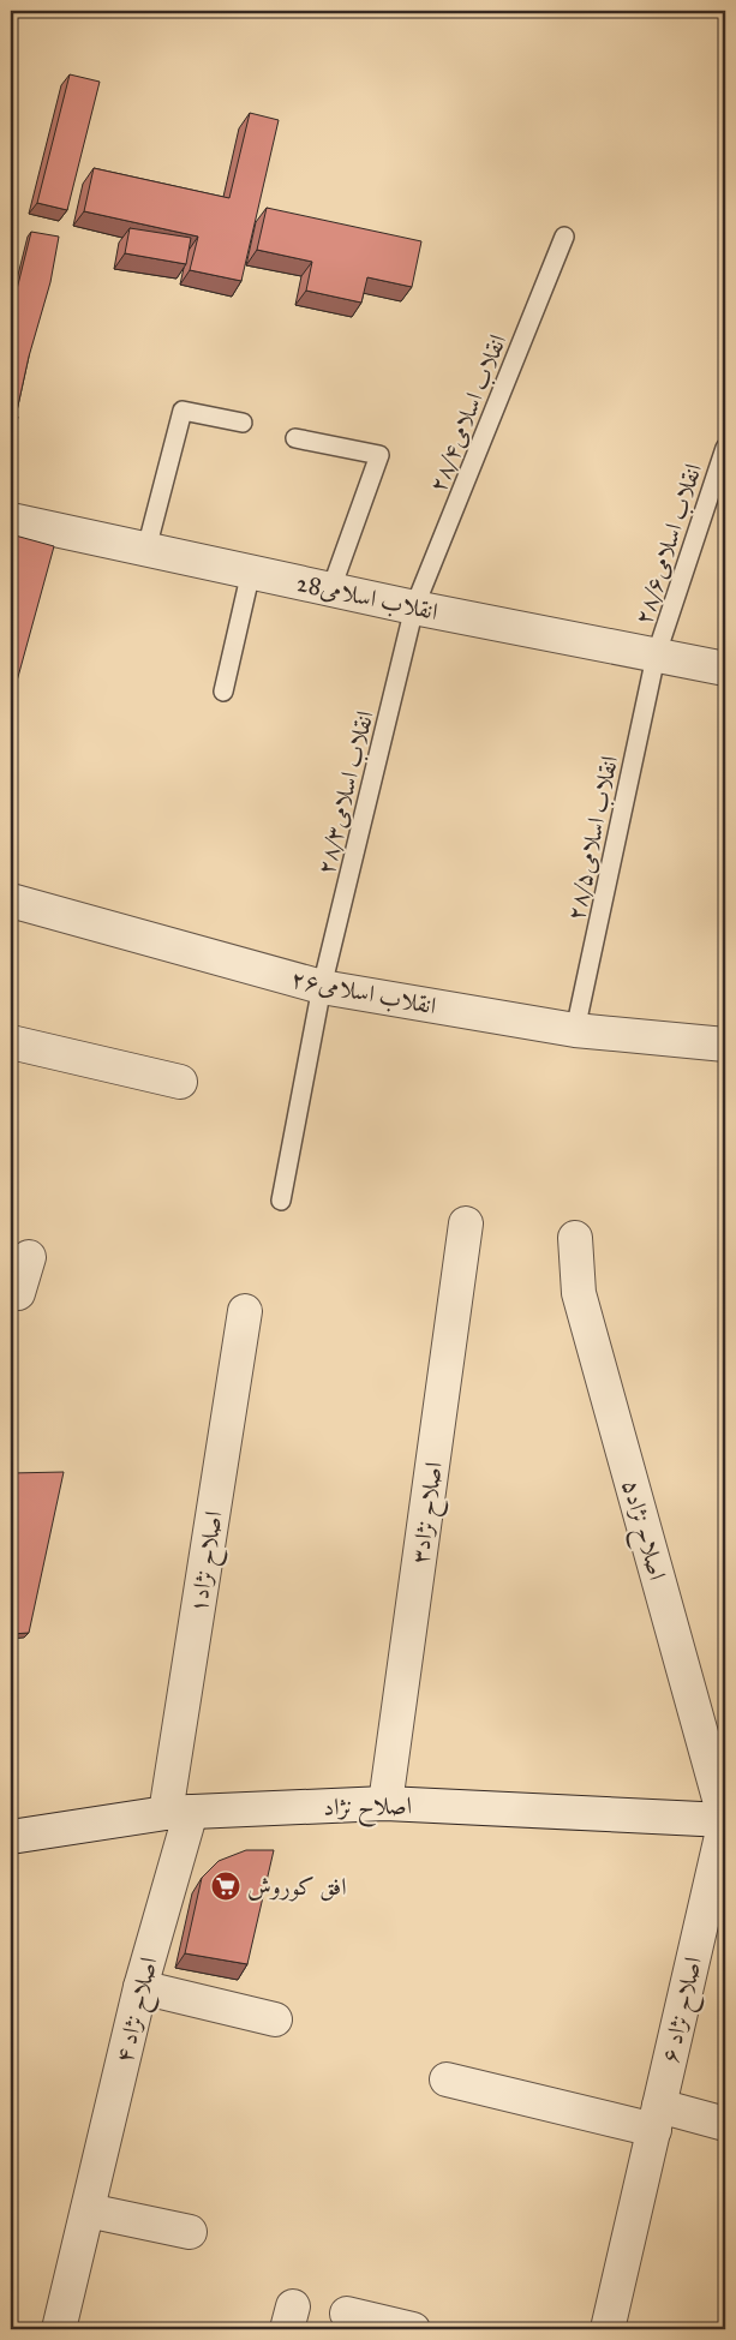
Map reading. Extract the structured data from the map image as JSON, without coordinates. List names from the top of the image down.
{
  "streets": {
    "street": [
      "28انقلاب اسلامی",
      "انقلاب اسلامی۲۶",
      "اصلاح نژاد۳",
      "اصلاح نژاد۵",
      "اصلاح نژاد۱",
      "اصلاح نژاد",
      "۴ اصلاح نژاد",
      "۶ اصلاح نژاد"
    ],
    "lane": [
      "انقلاب اسلامی۲۸/۴",
      "انقلاب اسلامی۲۸/۶",
      "انقلاب اسلامی۲۸/۳",
      "انقلاب اسلامی۲۸/۵"
    ]
  },
  "crossings": [
    ["انقلاب اسلامی۲۸/۴", "28انقلاب اسلامی"],
    ["انقلاب اسلامی۲۸/۴", "انقلاب اسلامی۲۸/۳"],
    ["انقلاب اسلامی۲۸/۶", "28انقلاب اسلامی"],
    ["انقلاب اسلامی۲۸/۶", "انقلاب اسلامی۲۸/۵"],
    ["28انقلاب اسلامی", "انقلاب اسلامی۲۸/۳"],
    ["28انقلاب اسلامی", "انقلاب اسلامی۲۸/۵"],
    ["انقلاب اسلامی۲۸/۳", "انقلاب اسلامی۲۶"],
    ["انقلاب اسلامی۲۸/۵", "انقلاب اسلامی۲۶"],
    ["اصلاح نژاد۳", "اصلاح نژاد"],
    ["اصلاح نژاد۵", "اصلاح نژاد"],
    ["اصلاح نژاد۵", "۶ اصلاح نژاد"],
    ["اصلاح نژاد۱", "اصلاح نژاد"],
    ["اصلاح نژاد۱", "۴ اصلاح نژاد"],
    ["اصلاح نژاد", "۴ اصلاح نژاد"],
    ["اصلاح نژاد", "۶ اصلاح نژاد"]
  ],
  "places": {
    "supermarket": ["افق کوروش"]
  }
}
